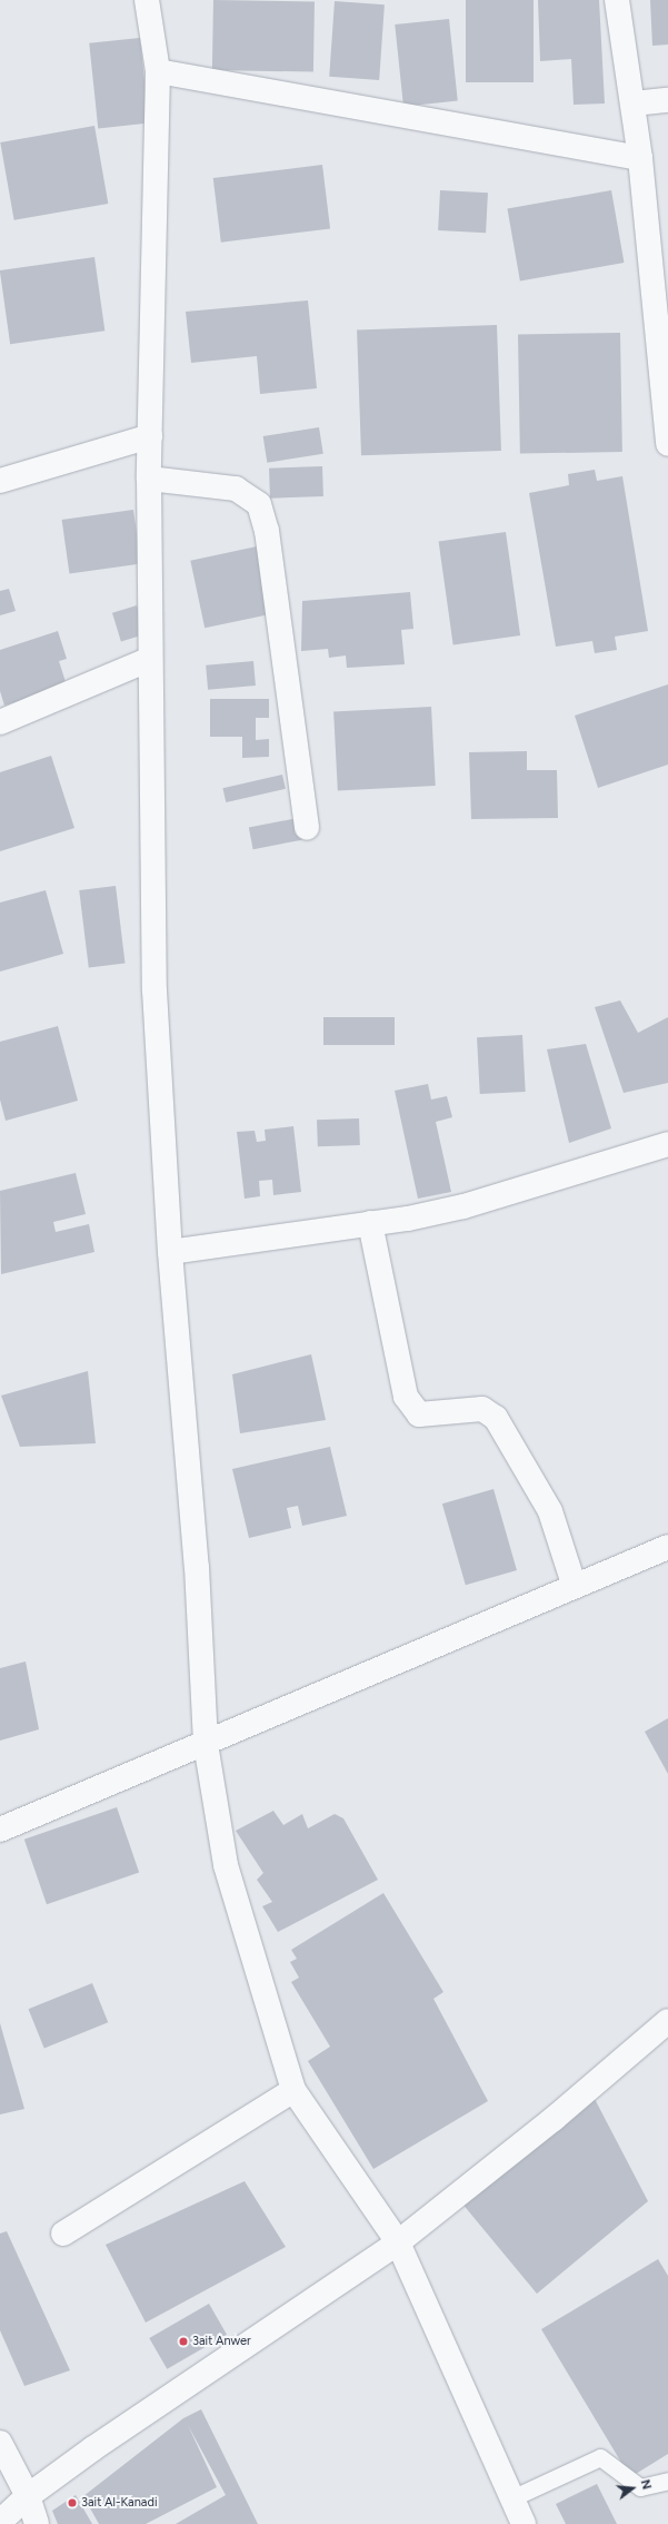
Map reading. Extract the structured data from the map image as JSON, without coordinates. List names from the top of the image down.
{
  "places": ["3ait Anwer", "3ait Al-Kanadi"],
  "north": "right"
}
